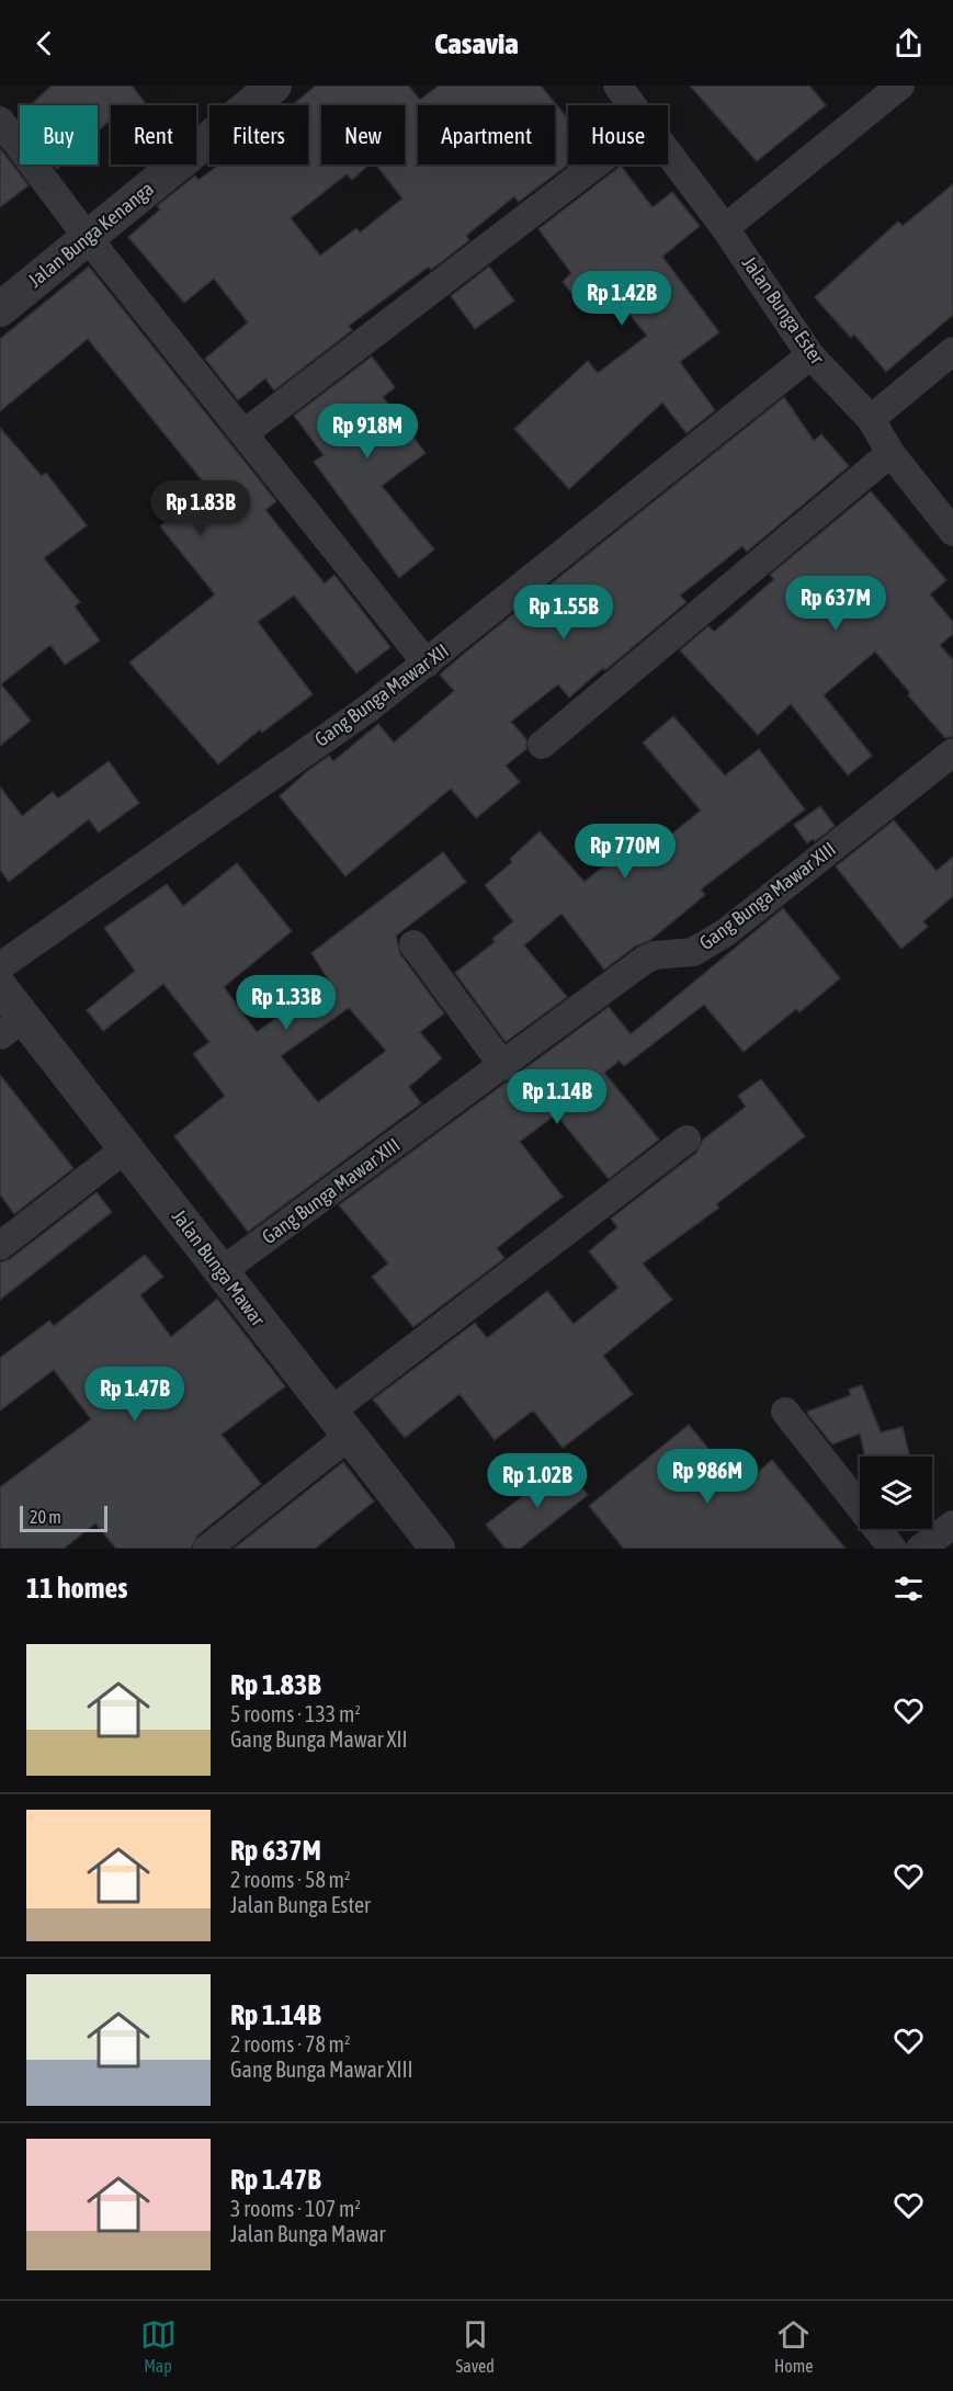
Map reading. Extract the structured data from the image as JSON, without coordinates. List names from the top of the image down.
{
  "streets": {
    "street": [
      "Jalan Bunga Kenanga",
      "Jalan Bunga Ester",
      "Gang Bunga Mawar XII",
      "Gang Bunga Mawar XIII",
      "Jalan Bunga Mawar"
    ]
  },
  "crossings": [
    ["Jalan Bunga Ester", "Gang Bunga Mawar XII"],
    ["Gang Bunga Mawar XIII", "Jalan Bunga Mawar"]
  ],
  "scale_bar": "20 m",
  "page": {
    "header": "Casavia",
    "chip": [
      "Buy",
      "Rent",
      "Filters",
      "New",
      "Apartment",
      "House"
    ],
    "price": [
      "Rp 1.42B",
      "Rp 918M",
      "Rp 1.83B",
      "Rp 637M",
      "Rp 1.55B",
      "Rp 770M",
      "Rp 1.33B",
      "Rp 1.14B",
      "Rp 1.47B",
      "Rp 986M",
      "Rp 1.02B"
    ],
    "scale": "20 m",
    "heading": "11 homes",
    "list": [
      {
        "name": "Rp 1.83B",
        "note": "5 rooms · 133 m² · Gang Bunga Mawar XII"
      },
      {
        "name": "Rp 637M",
        "note": "2 rooms · 58 m² · Jalan Bunga Ester"
      },
      {
        "name": "Rp 1.14B",
        "note": "2 rooms · 78 m² · Gang Bunga Mawar XIII"
      },
      {
        "name": "Rp 1.47B",
        "note": "3 rooms · 107 m² · Jalan Bunga Mawar"
      }
    ],
    "tabs": ["Map", "Saved", "Home"]
  }
}
